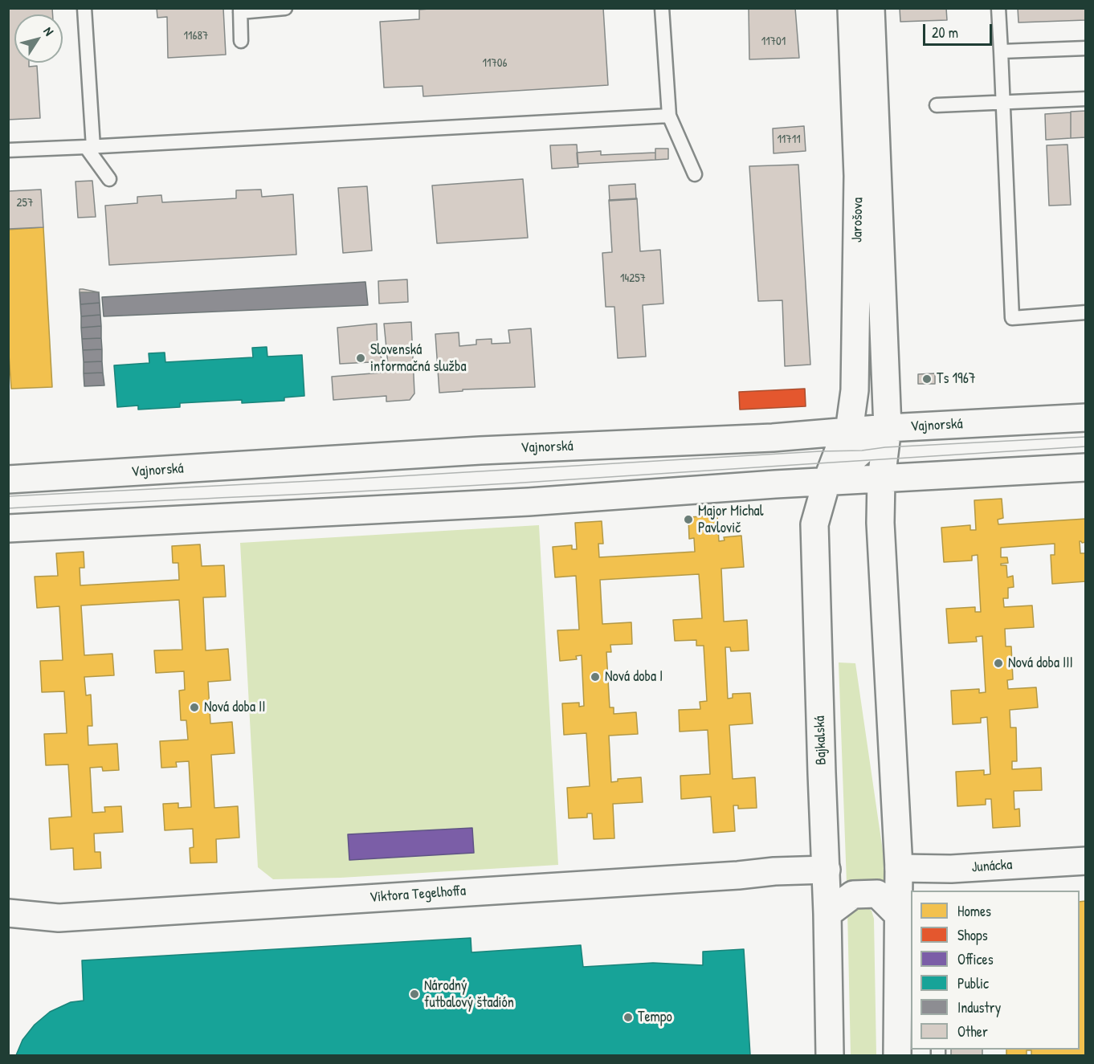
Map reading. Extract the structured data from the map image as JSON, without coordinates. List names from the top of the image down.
{
  "streets": {
    "main road": [
      "Jarošova",
      "Vajnorská",
      "Bajkalská",
      "Junácka",
      "Viktora Tegelhoffa"
    ]
  },
  "crossings": [
    ["Jarošova", "Vajnorská"],
    ["Jarošova", "Bajkalská"],
    ["Vajnorská", "Bajkalská"],
    ["Bajkalská", "Viktora Tegelhoffa"]
  ],
  "places": [
    "Slovenská informačná služba",
    "Ts 1967",
    "Major Michal Pavlovič",
    "Nová doba III",
    "Nová doba I",
    "Nová doba II",
    "Národný futbalový štadión",
    "Tempo"
  ],
  "house_numbers": [
    "11687",
    "11701",
    "11706",
    "11711",
    "257",
    "14257"
  ],
  "legend": [
    "Homes",
    "Shops",
    "Offices",
    "Public",
    "Industry",
    "Other"
  ],
  "scale_bar": "20 m",
  "north": "top right"
}
